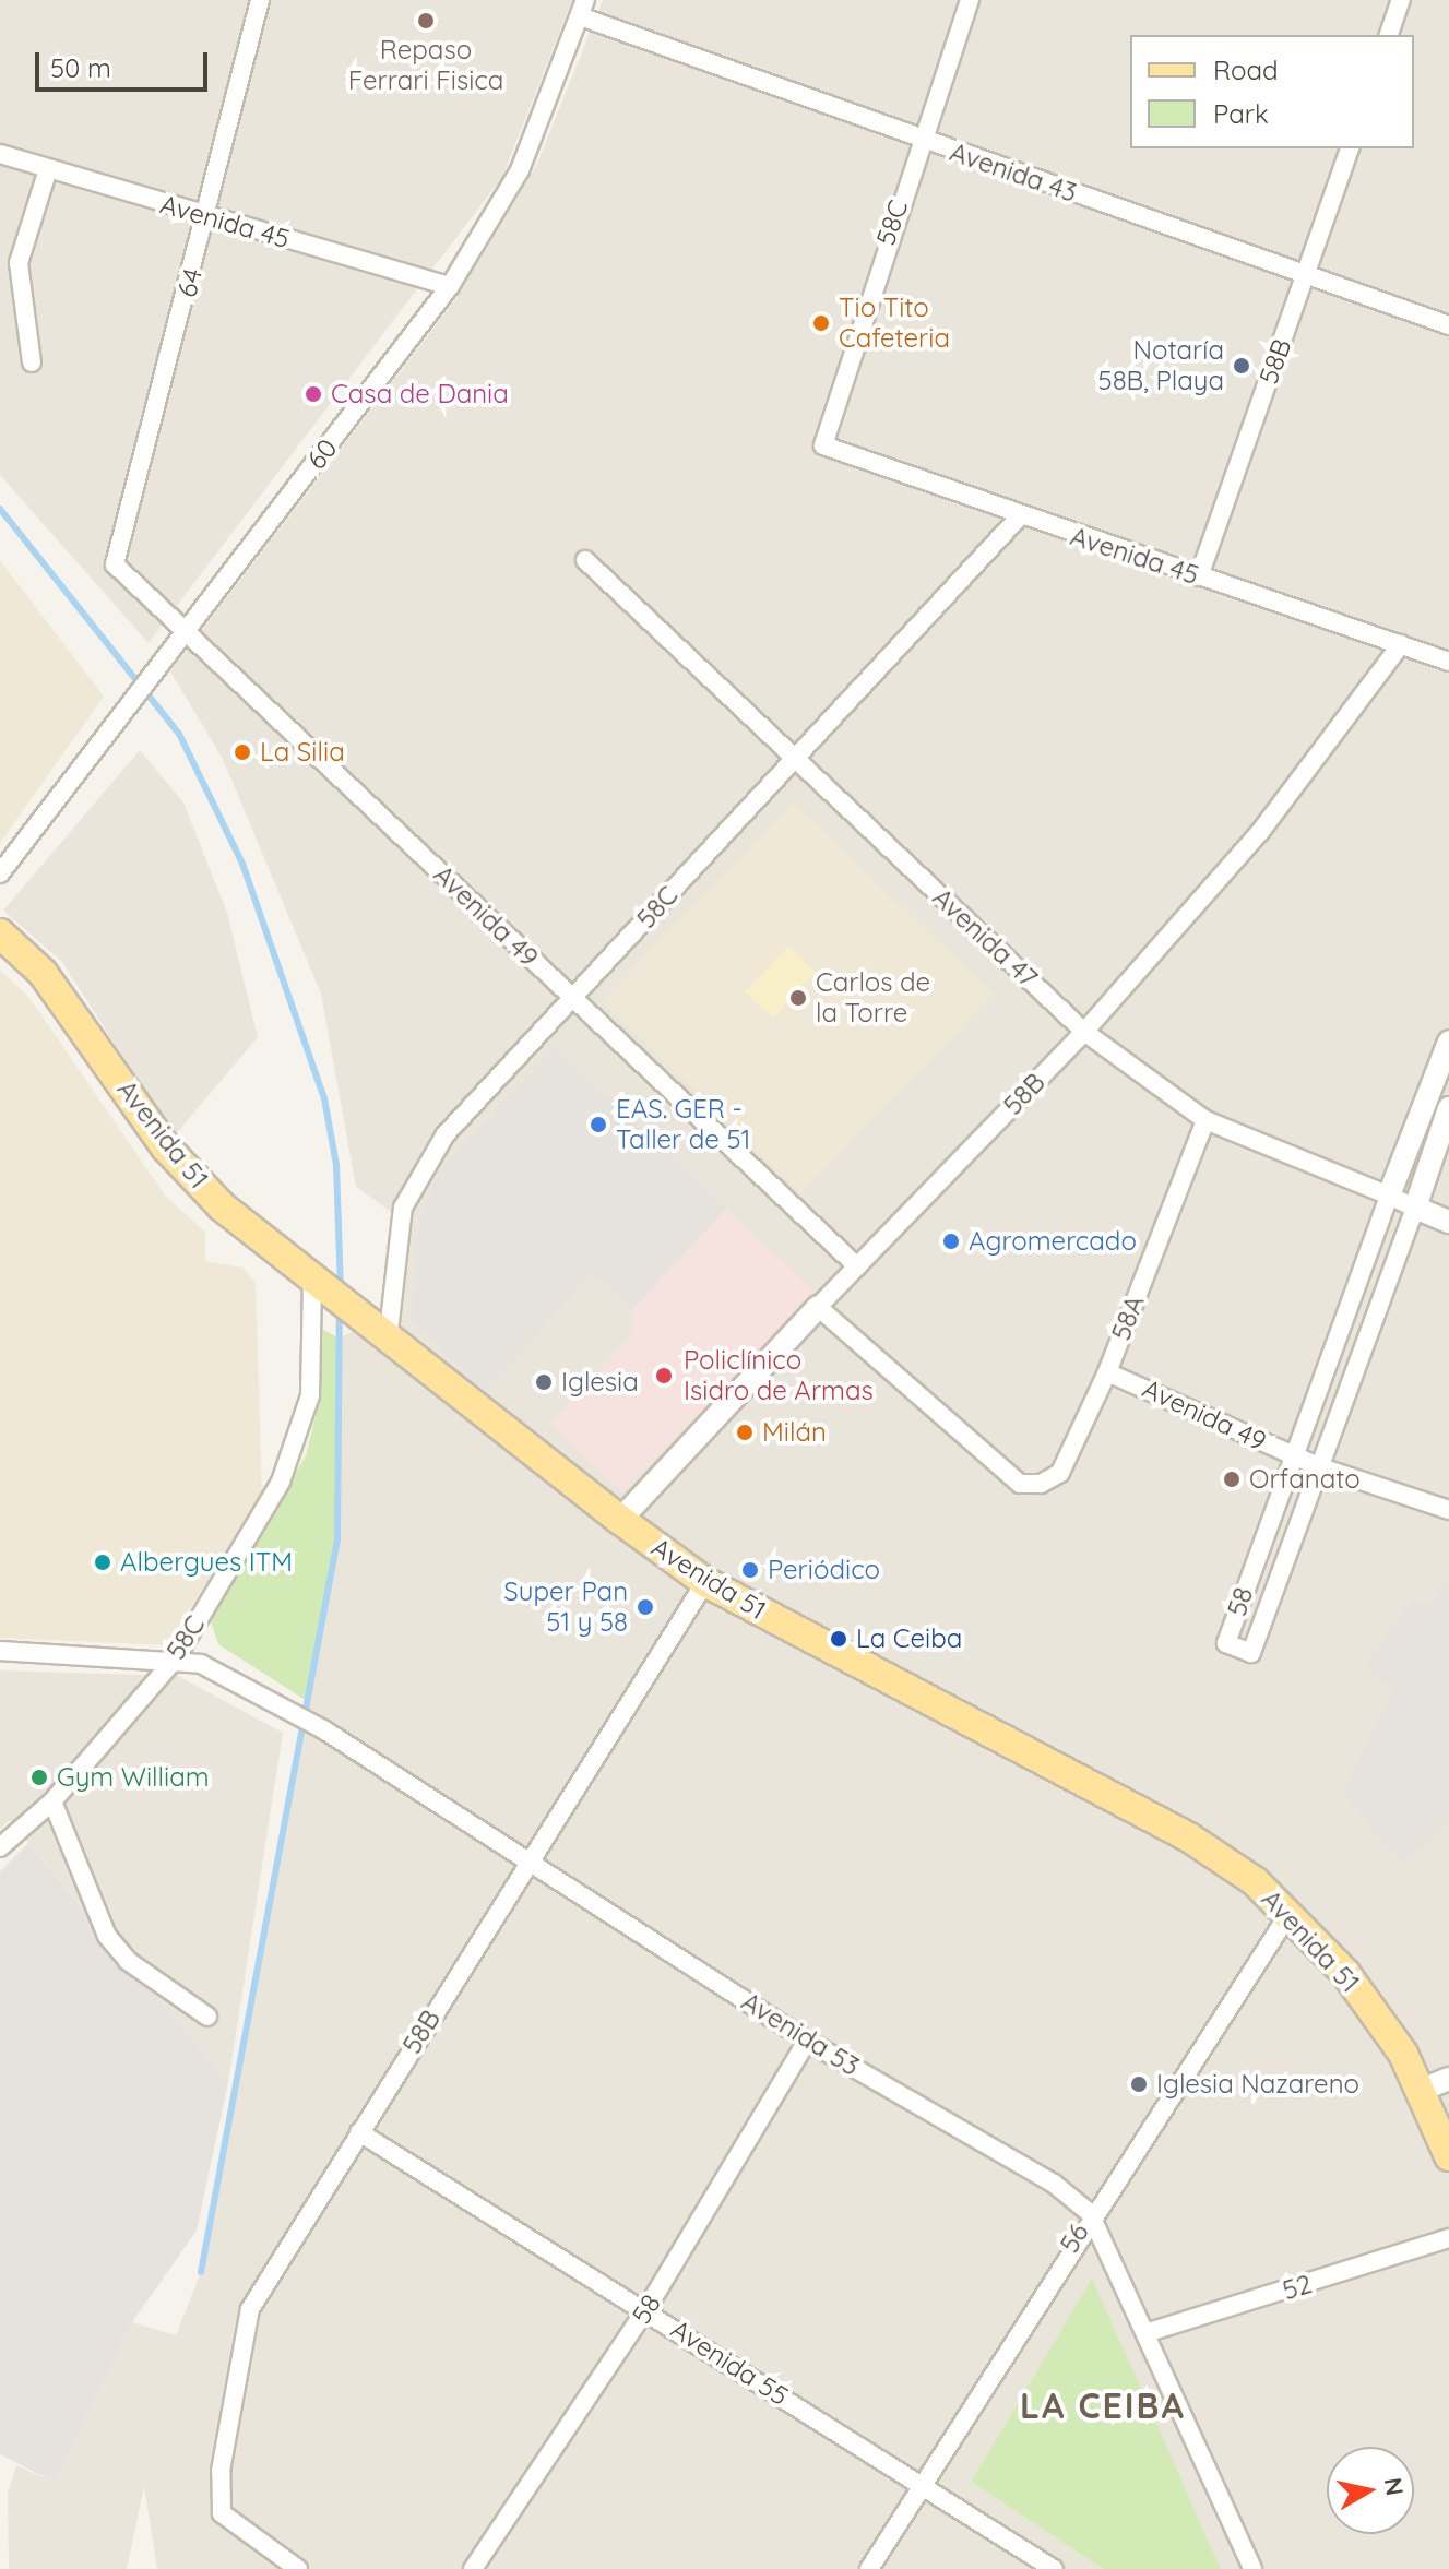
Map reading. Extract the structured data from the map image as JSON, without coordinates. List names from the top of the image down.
{
  "streets": {
    "main road": ["Avenida 51"],
    "street": [
      "Avenida 43",
      "Avenida 45",
      "58C",
      "64",
      "58B",
      "60",
      "Avenida 49",
      "Avenida 47",
      "58A",
      "58",
      "Avenida 53",
      "56",
      "52",
      "Avenida 55"
    ]
  },
  "crossings": [
    ["Avenida 43", "58C"],
    ["Avenida 43", "58B"],
    ["Avenida 43", "60"],
    ["Avenida 45", "58C"],
    ["Avenida 45", "64"],
    ["Avenida 45", "58B"],
    ["Avenida 45", "60"],
    ["58C", "Avenida 49"],
    ["58C", "Avenida 47"],
    ["58C", "Avenida 51"],
    ["58C", "Avenida 53"],
    ["64", "Avenida 49"],
    ["58B", "Avenida 49"],
    ["58B", "Avenida 47"],
    ["58B", "Avenida 51"],
    ["58B", "58A"],
    ["58B", "Avenida 53"],
    ["58B", "Avenida 55"],
    ["60", "Avenida 49"],
    ["Avenida 49", "58A"],
    ["Avenida 49", "58"],
    ["Avenida 47", "58A"],
    ["Avenida 47", "58"],
    ["Avenida 51", "56"],
    ["58", "Avenida 53"],
    ["58", "Avenida 55"],
    ["Avenida 53", "56"],
    ["Avenida 53", "52"],
    ["56", "Avenida 55"]
  ],
  "districts": ["LA CEIBA"],
  "places": [
    "Repaso Ferrari Fisica",
    "Tio Tito Cafeteria",
    "Notaría 58B, Playa",
    "Casa de Dania",
    "La Silia",
    "Carlos de la Torre",
    "EAS. GER - Taller de 51",
    "Agromercado",
    "Policlínico Isidro de Armas",
    "Iglesia",
    "Milán",
    "Orfanato",
    "Albergues ITM",
    "Periódico",
    "Super Pan 51 y 58",
    "La Ceiba",
    "Gym William",
    "Iglesia Nazareno"
  ],
  "legend": ["Road", "Park"],
  "scale_bar": "50 m",
  "north": "right"
}
